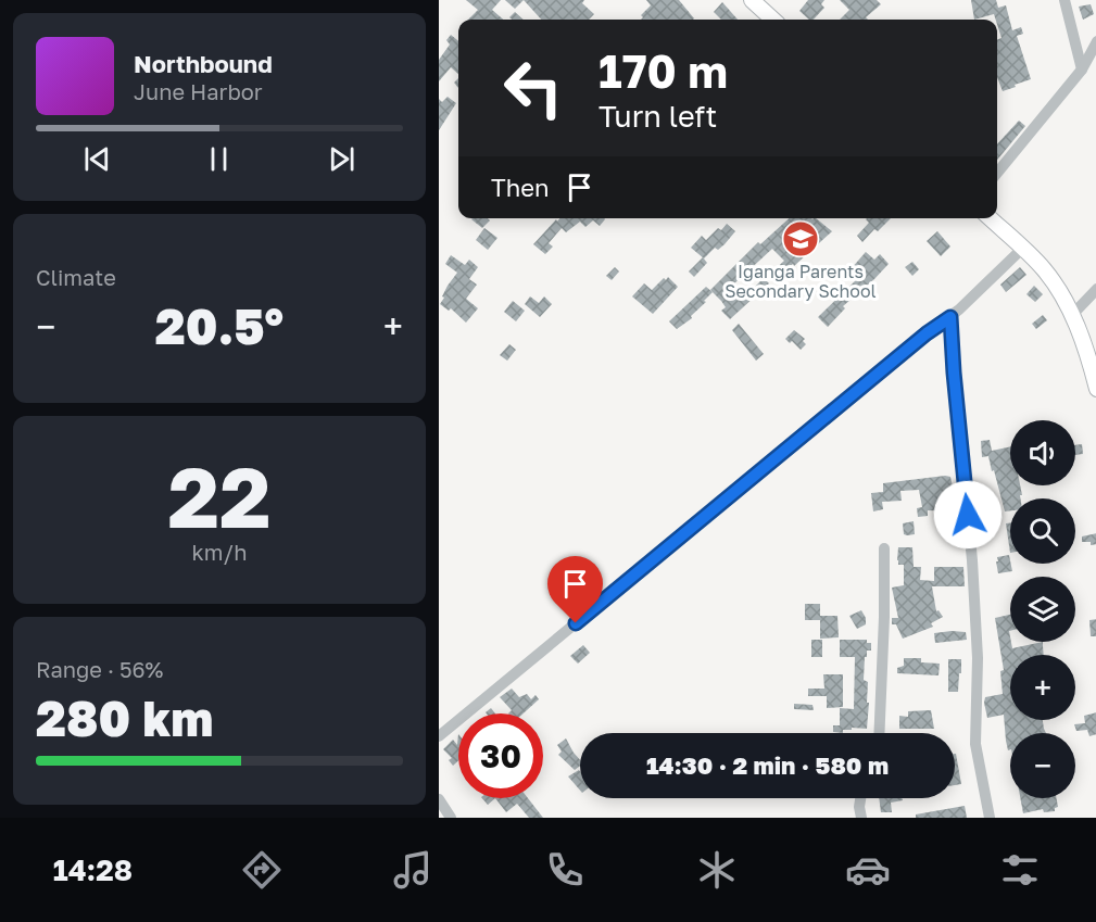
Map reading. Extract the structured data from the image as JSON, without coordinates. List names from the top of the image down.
{
  "places": {
    "school or university": ["Iganga Parents Secondary School"]
  },
  "page": {
    "turn": ["170 m", "Turn left"],
    "song": ["Northbound", "June Harbor"],
    "then": "Then",
    "tile": [
      "Climate",
      ["22", "km/h"],
      ["Range · 56%", "280 km"]
    ],
    "heat": ["−", "20.5°", "+"],
    "map_buttons": ["+", "−"],
    "limit": "30",
    "trip": "14:30 · 2 min · 580 m",
    "tabs": "14:28"
  }
}
